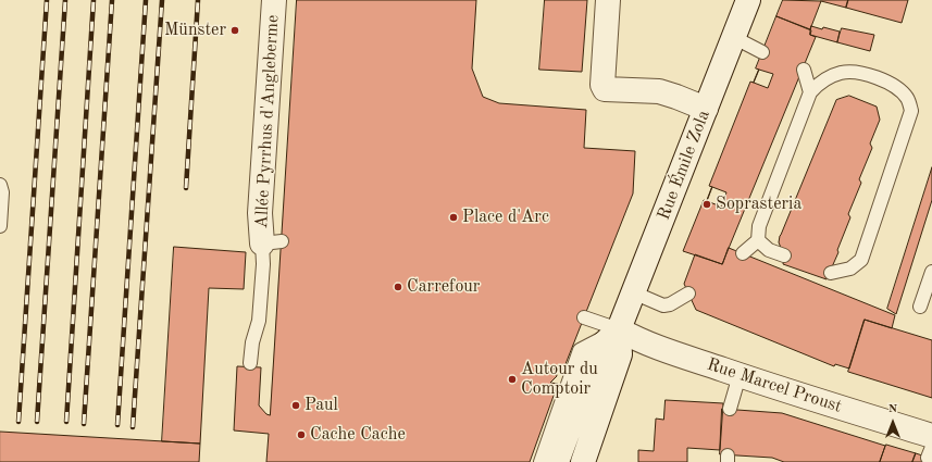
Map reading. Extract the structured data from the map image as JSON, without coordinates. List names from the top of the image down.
{
  "streets": {
    "street": ["Allée Pyrrhus d'Angleberme", "Rue Émile Zola", "Rue Marcel Proust"]
  },
  "crossings": [
    ["Rue Émile Zola", "Rue Marcel Proust"]
  ],
  "places": [
    "Münster",
    "Soprasteria",
    "Place d'Arc",
    "Carrefour",
    "Autour du Comptoir",
    "Paul",
    "Cache Cache"
  ],
  "north": "top"
}
